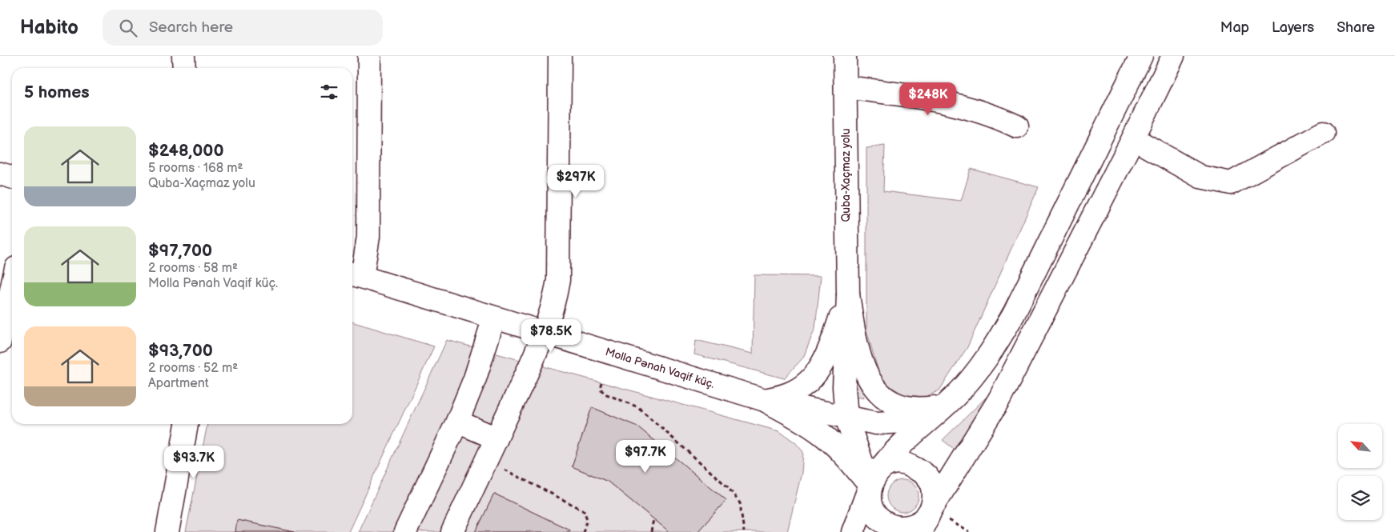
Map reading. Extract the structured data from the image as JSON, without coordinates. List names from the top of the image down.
{
  "streets": {
    "main road": ["Quba-Xaçmaz yolu", "Molla Pənah Vaqif küç."]
  },
  "north": "top left",
  "page": {
    "header": "Habito",
    "search": "Search here",
    "nav": ["Map", "Layers", "Share"],
    "heading": "5 homes",
    "price": [
      "$248K",
      "$297K",
      "$78.5K",
      "$97.7K",
      "$93.7K"
    ],
    "list": [
      {
        "name": "$248,000",
        "note": "5 rooms · 168 m² · Quba-Xaçmaz yolu"
      },
      {
        "name": "$97,700",
        "note": "2 rooms · 58 m² · Molla Pənah Vaqif küç."
      },
      {
        "name": "$93,700",
        "note": "2 rooms · 52 m² · Apartment"
      }
    ]
  }
}
